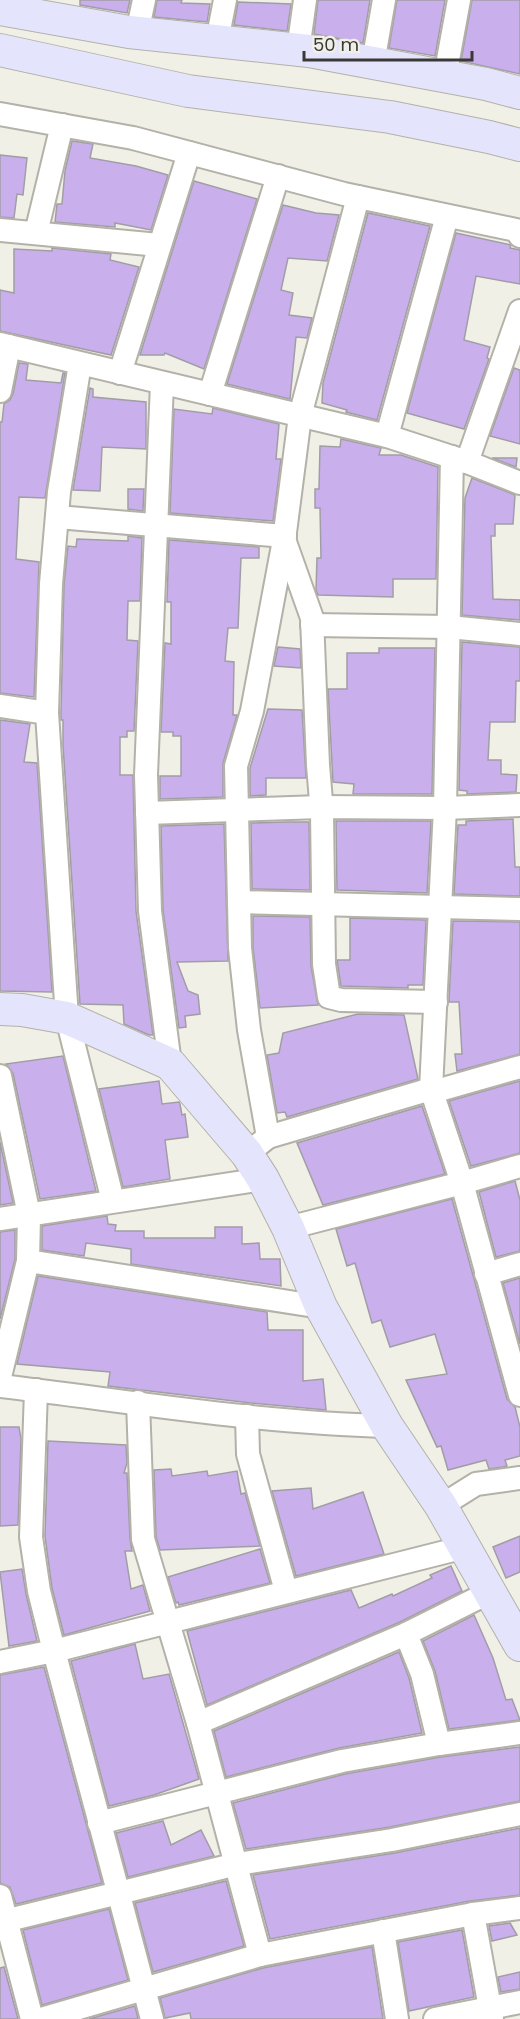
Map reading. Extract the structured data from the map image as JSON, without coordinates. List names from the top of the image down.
{
  "scale_bar": "50 m"
}
